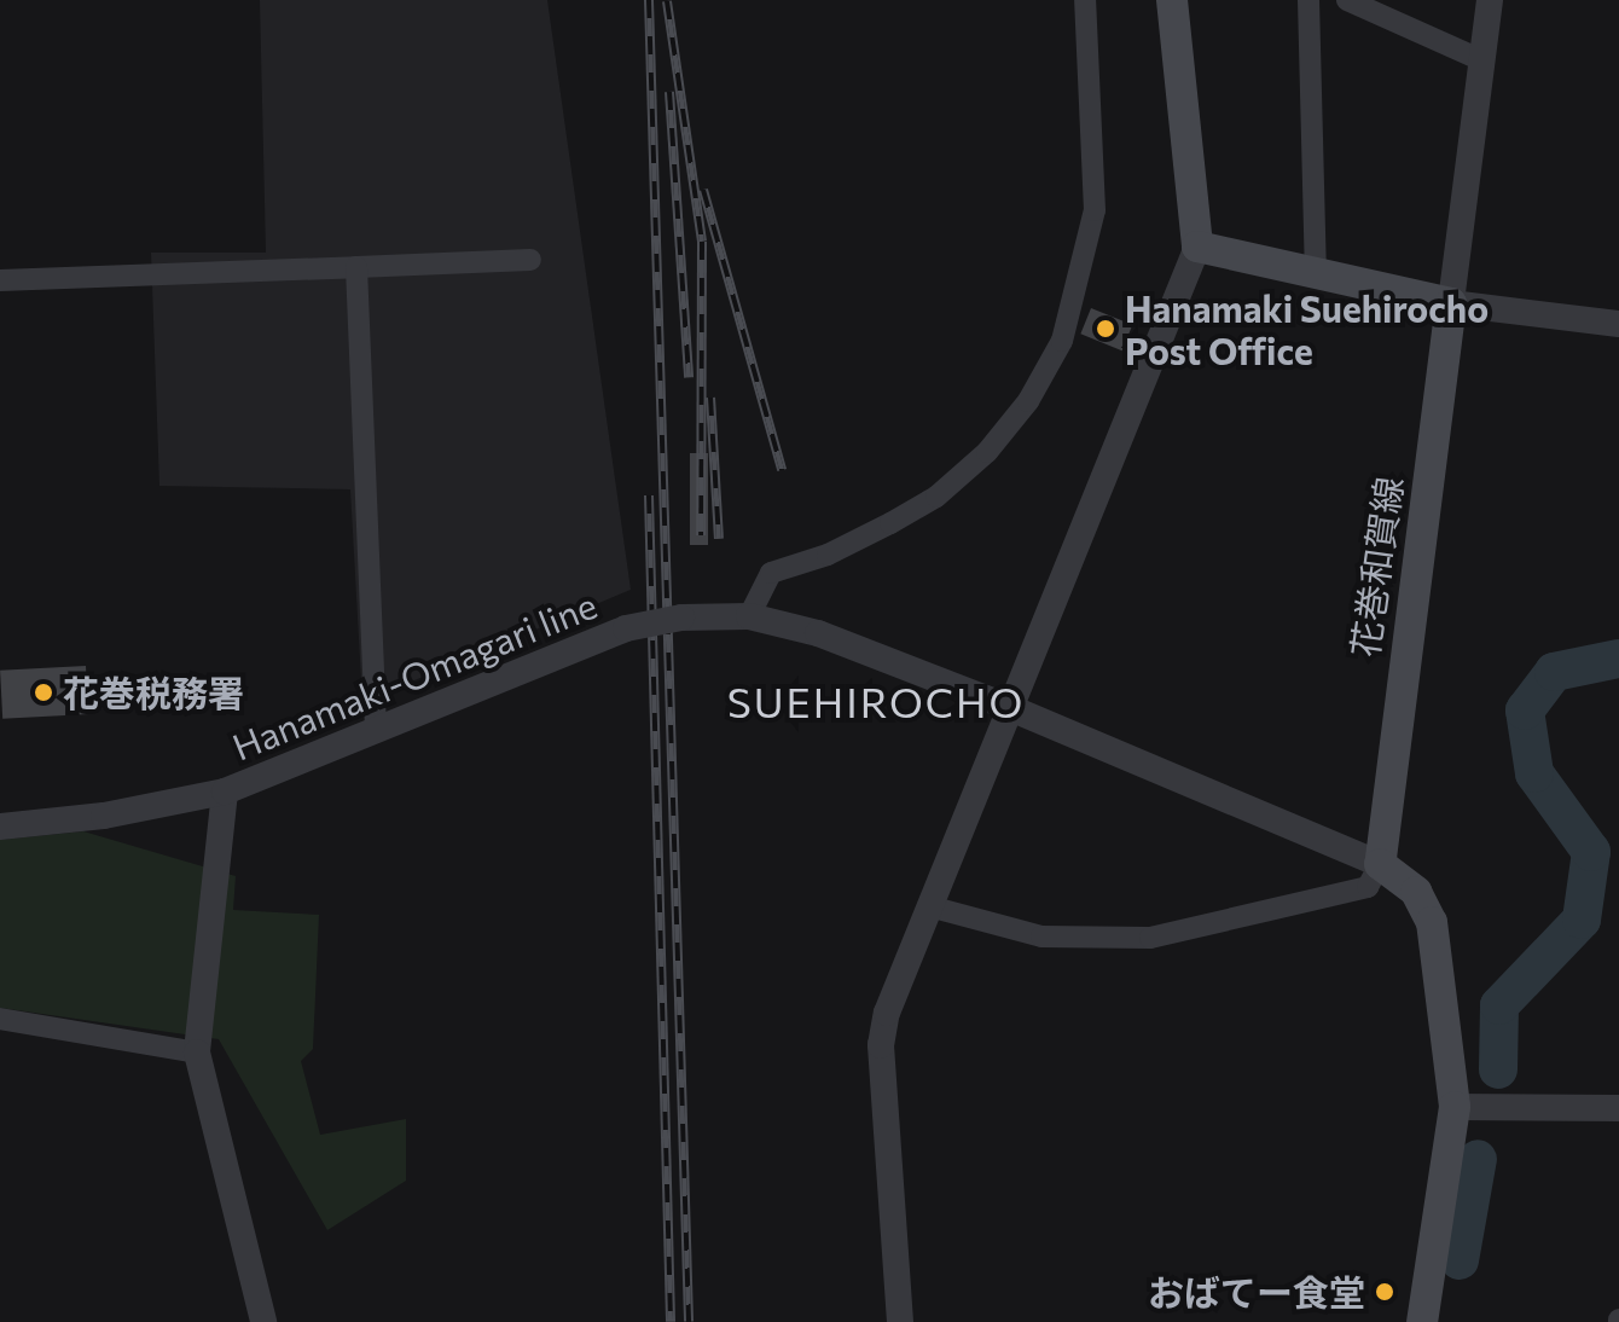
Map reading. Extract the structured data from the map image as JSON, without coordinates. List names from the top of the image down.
{
  "streets": {
    "main road": ["花巻和賀線"],
    "street": ["Hanamaki-Omagari line"]
  },
  "districts": ["SUEHIROCHO"],
  "places": ["Hanamaki Suehirocho Post Office", "花巻税務署", "おばてー食堂"]
}
